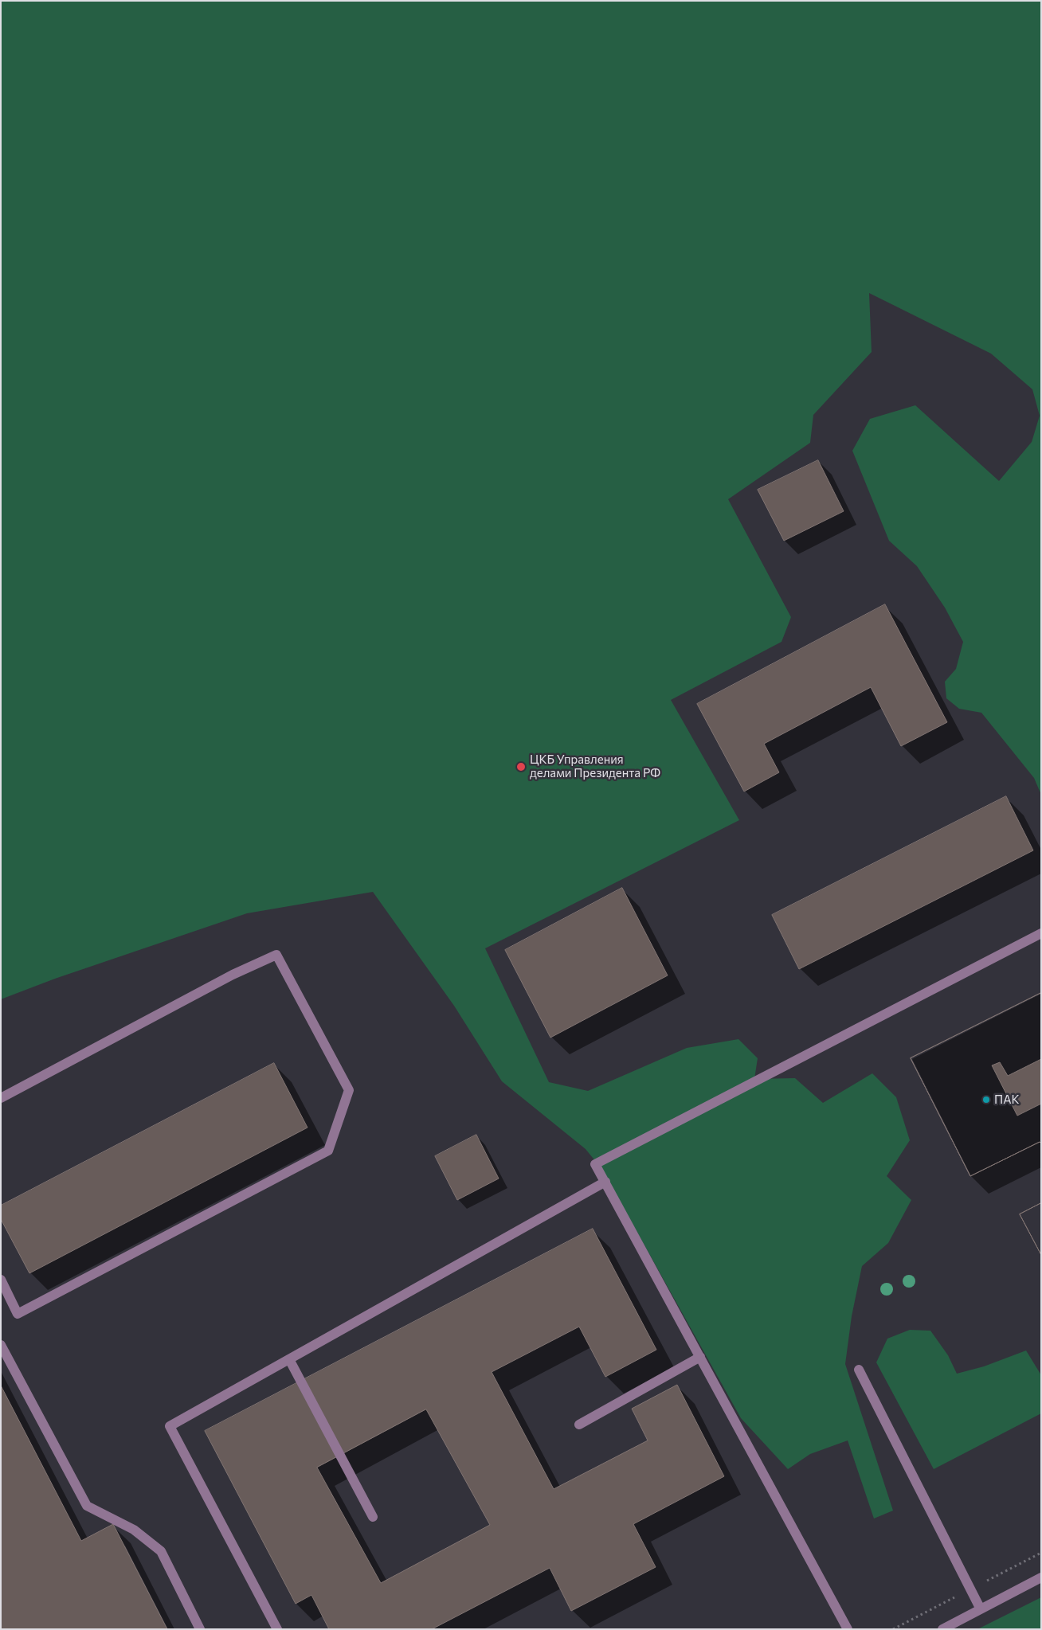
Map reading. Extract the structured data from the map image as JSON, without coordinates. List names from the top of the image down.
{
  "places": ["ЦКБ Управления делами Президента РФ", "ПАК"]
}
